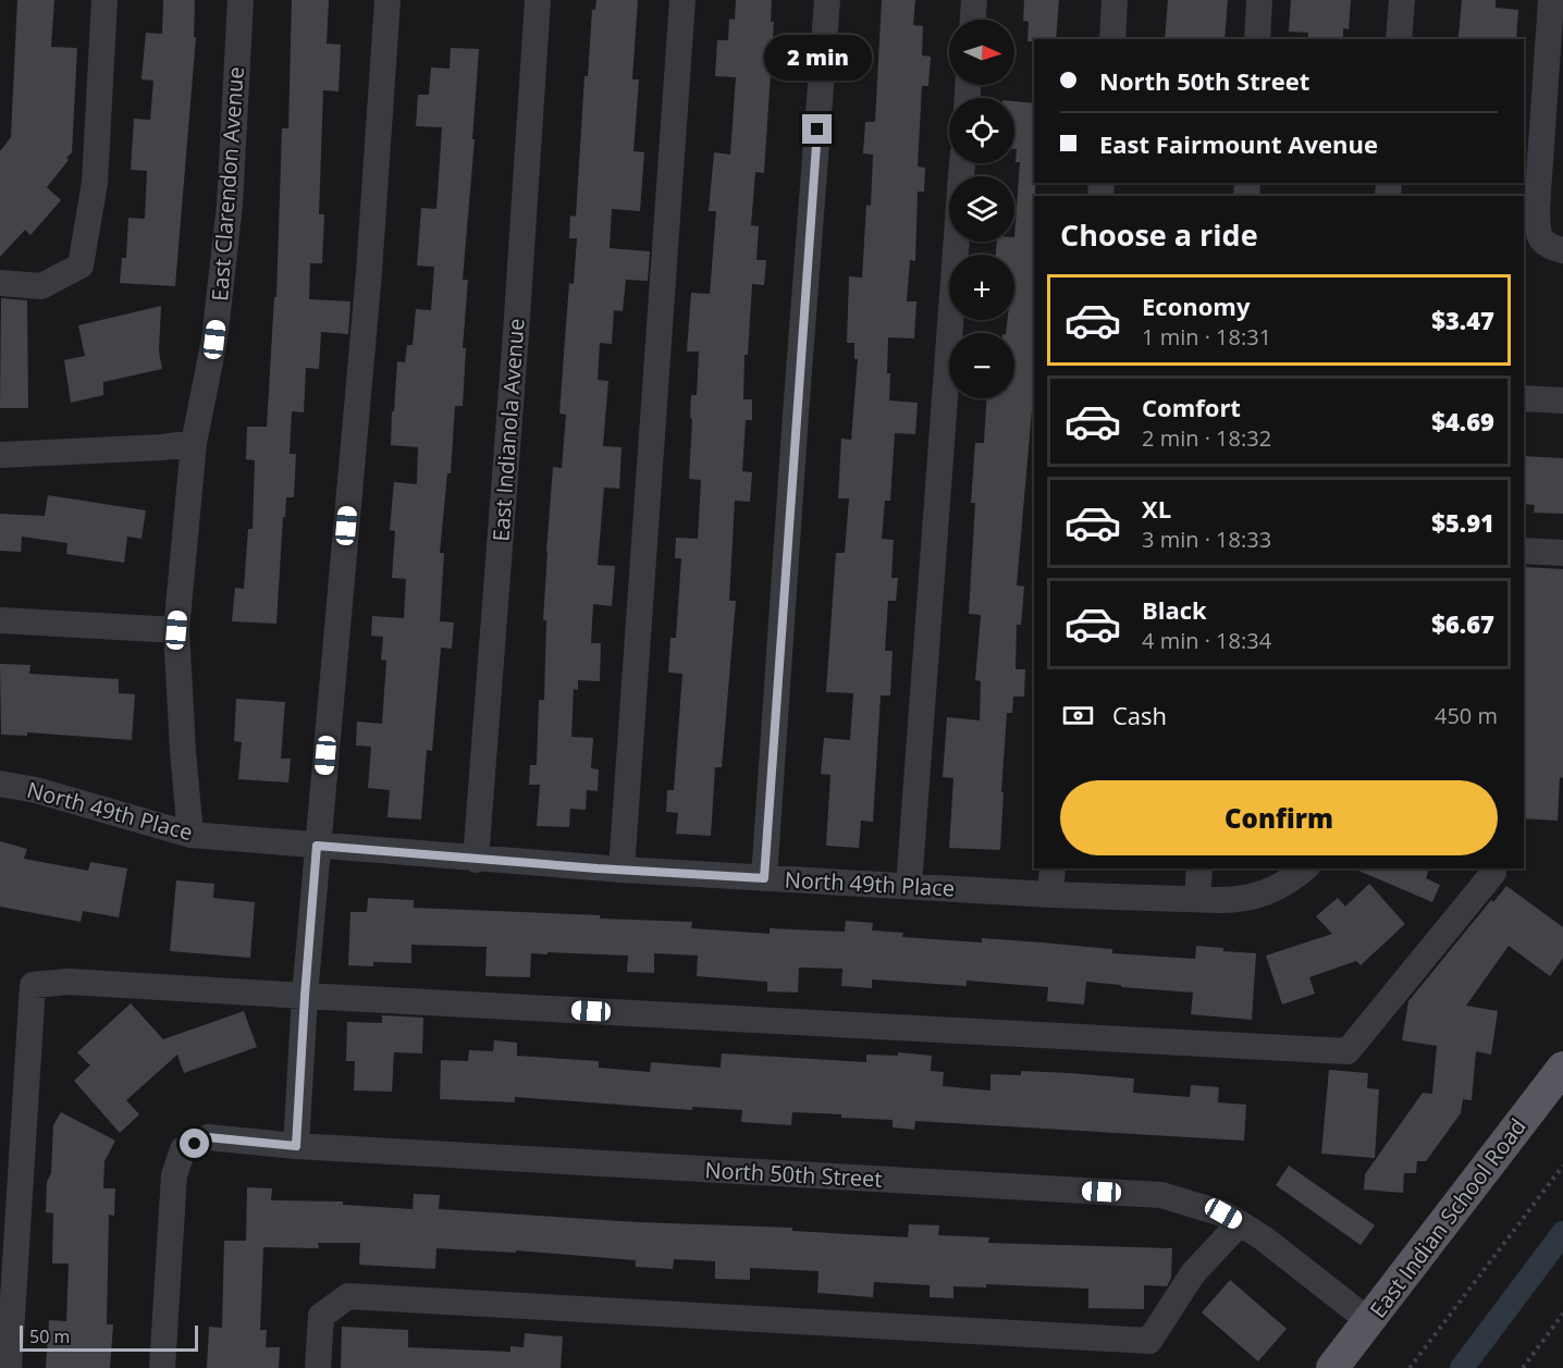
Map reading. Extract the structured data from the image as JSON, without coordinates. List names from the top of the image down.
{
  "streets": {
    "main road": ["East Indian School Road"],
    "street": [
      "East Clarendon Avenue",
      "East Indianola Avenue",
      "North 49th Place",
      "North 50th Street"
    ]
  },
  "crossings": [
    ["East Clarendon Avenue", "North 49th Place"],
    ["East Indianola Avenue", "North 49th Place"],
    ["North 50th Street", "East Indian School Road"]
  ],
  "scale_bar": "50 m",
  "north": "right",
  "page": {
    "map_buttons": ["+", "−"],
    "bubble": "2 min",
    "banner": ["North 50th Street", "East Fairmount Avenue"],
    "heading": "Choose a ride",
    "list": [
      {
        "name": "Economy",
        "note": "1 min · 18:31",
        "value": "$3.47"
      },
      {
        "name": "Comfort",
        "note": "2 min · 18:32",
        "value": "$4.69"
      },
      {
        "name": "XL",
        "note": "3 min · 18:33",
        "value": "$5.91"
      },
      {
        "name": "Black",
        "note": "4 min · 18:34",
        "value": "$6.67"
      }
    ],
    "pay": ["Cash", "450 m"],
    "buttons": "Confirm",
    "scale": "50 m"
  }
}
